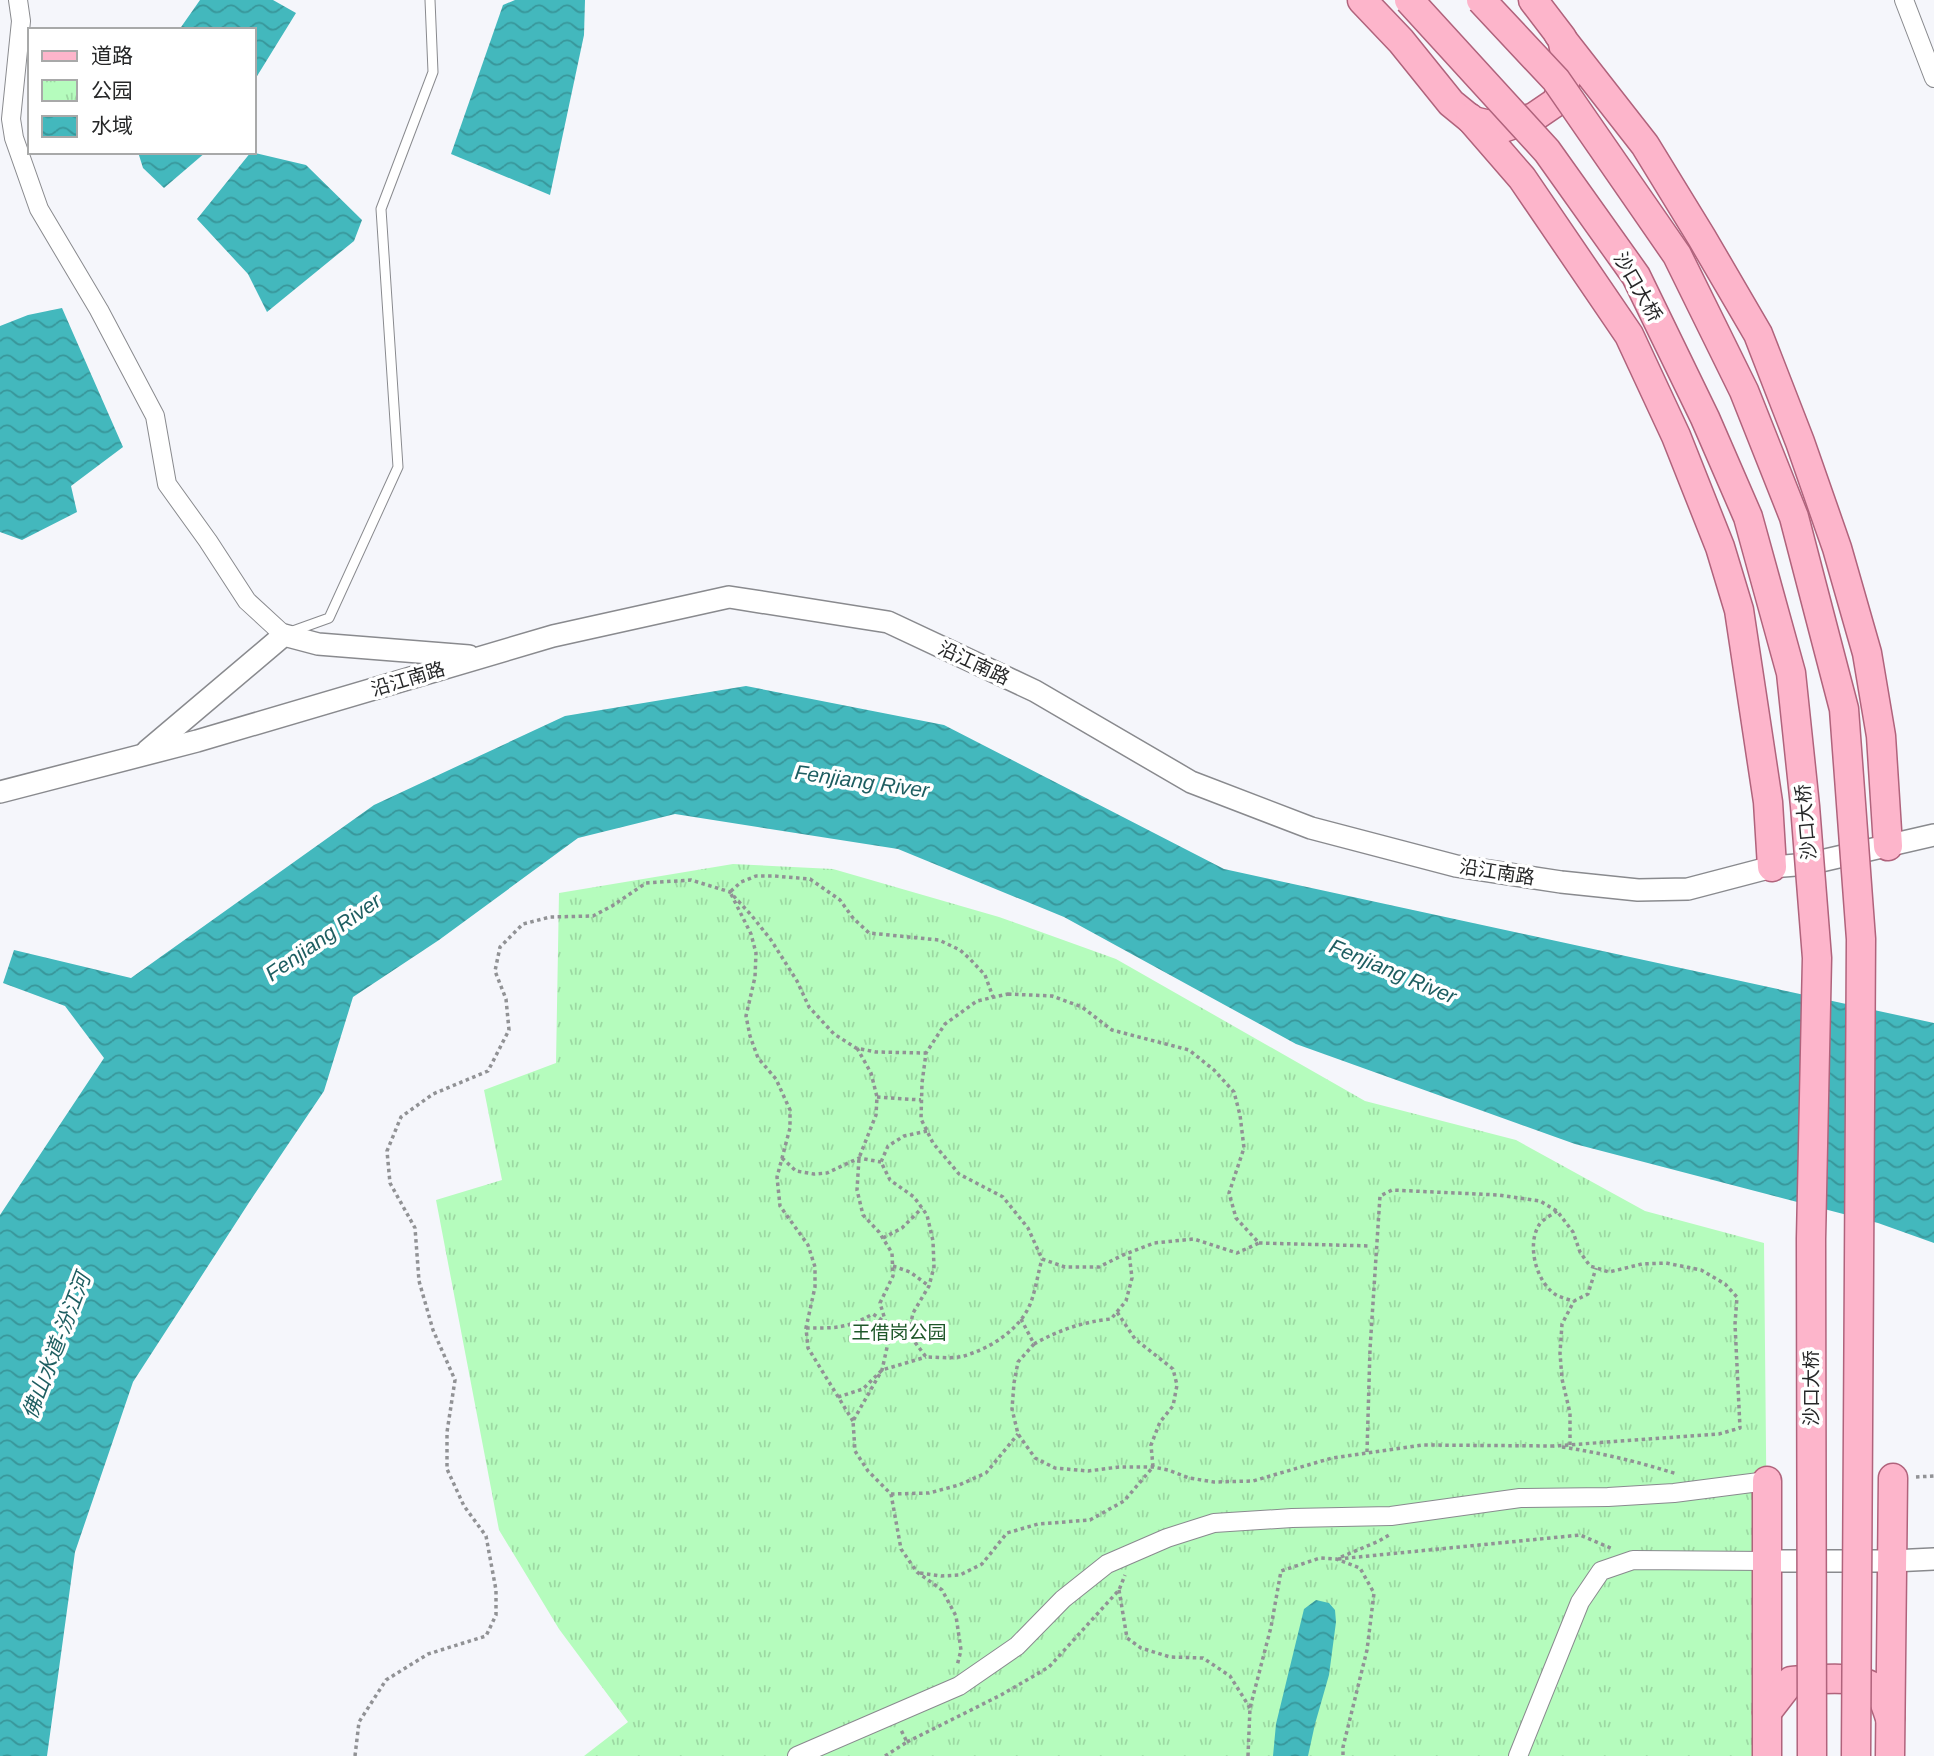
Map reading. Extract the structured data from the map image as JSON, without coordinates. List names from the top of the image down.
{
  "streets": {
    "main road": ["沙口大桥"],
    "street": ["沿江南路"]
  },
  "water": ["Fenjiang River", "佛山水道-汾江河"],
  "parks": ["王借岗公园"],
  "legend": ["道路", "公园", "水域"]
}
